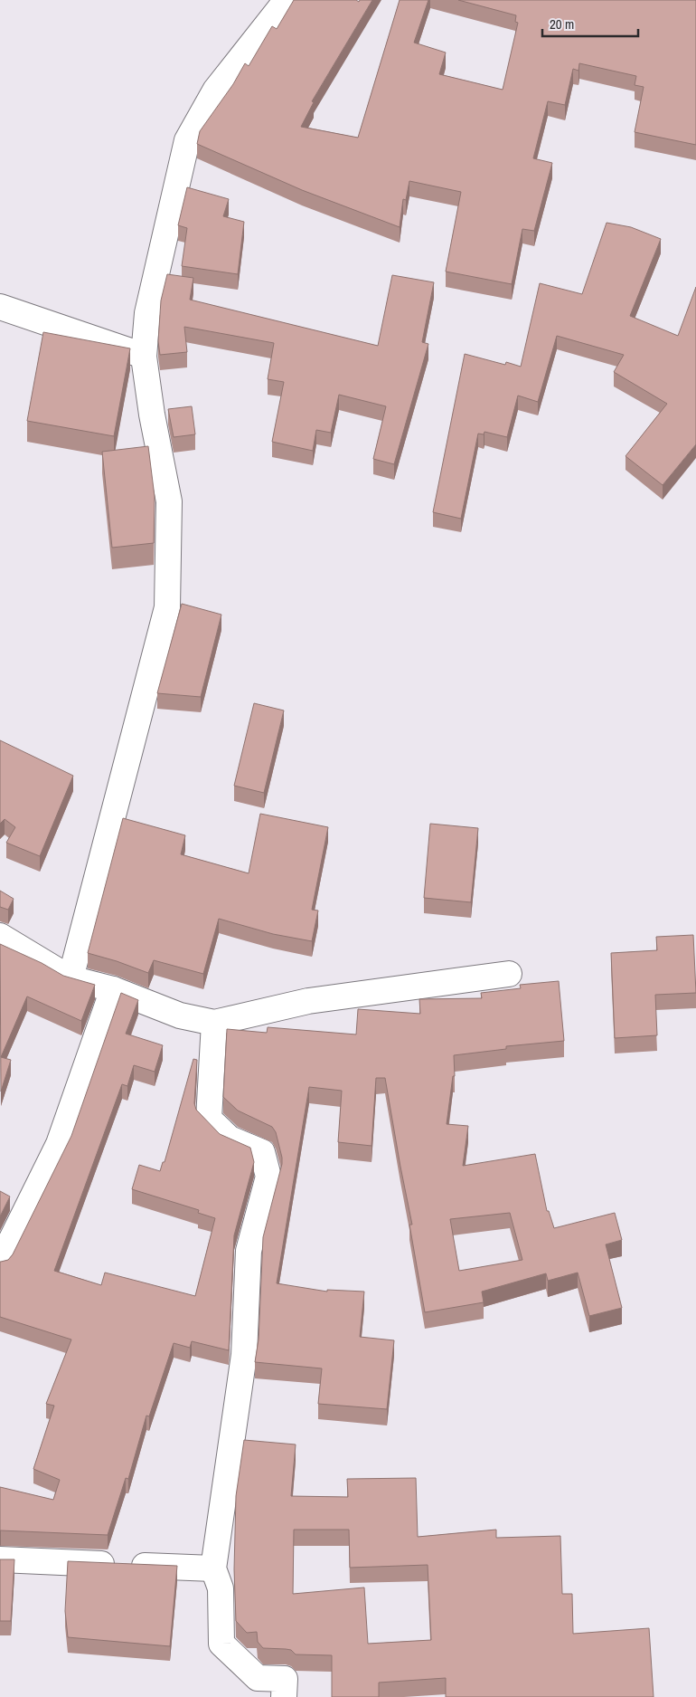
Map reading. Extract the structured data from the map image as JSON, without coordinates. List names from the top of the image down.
{
  "scale_bar": "20 m"
}
